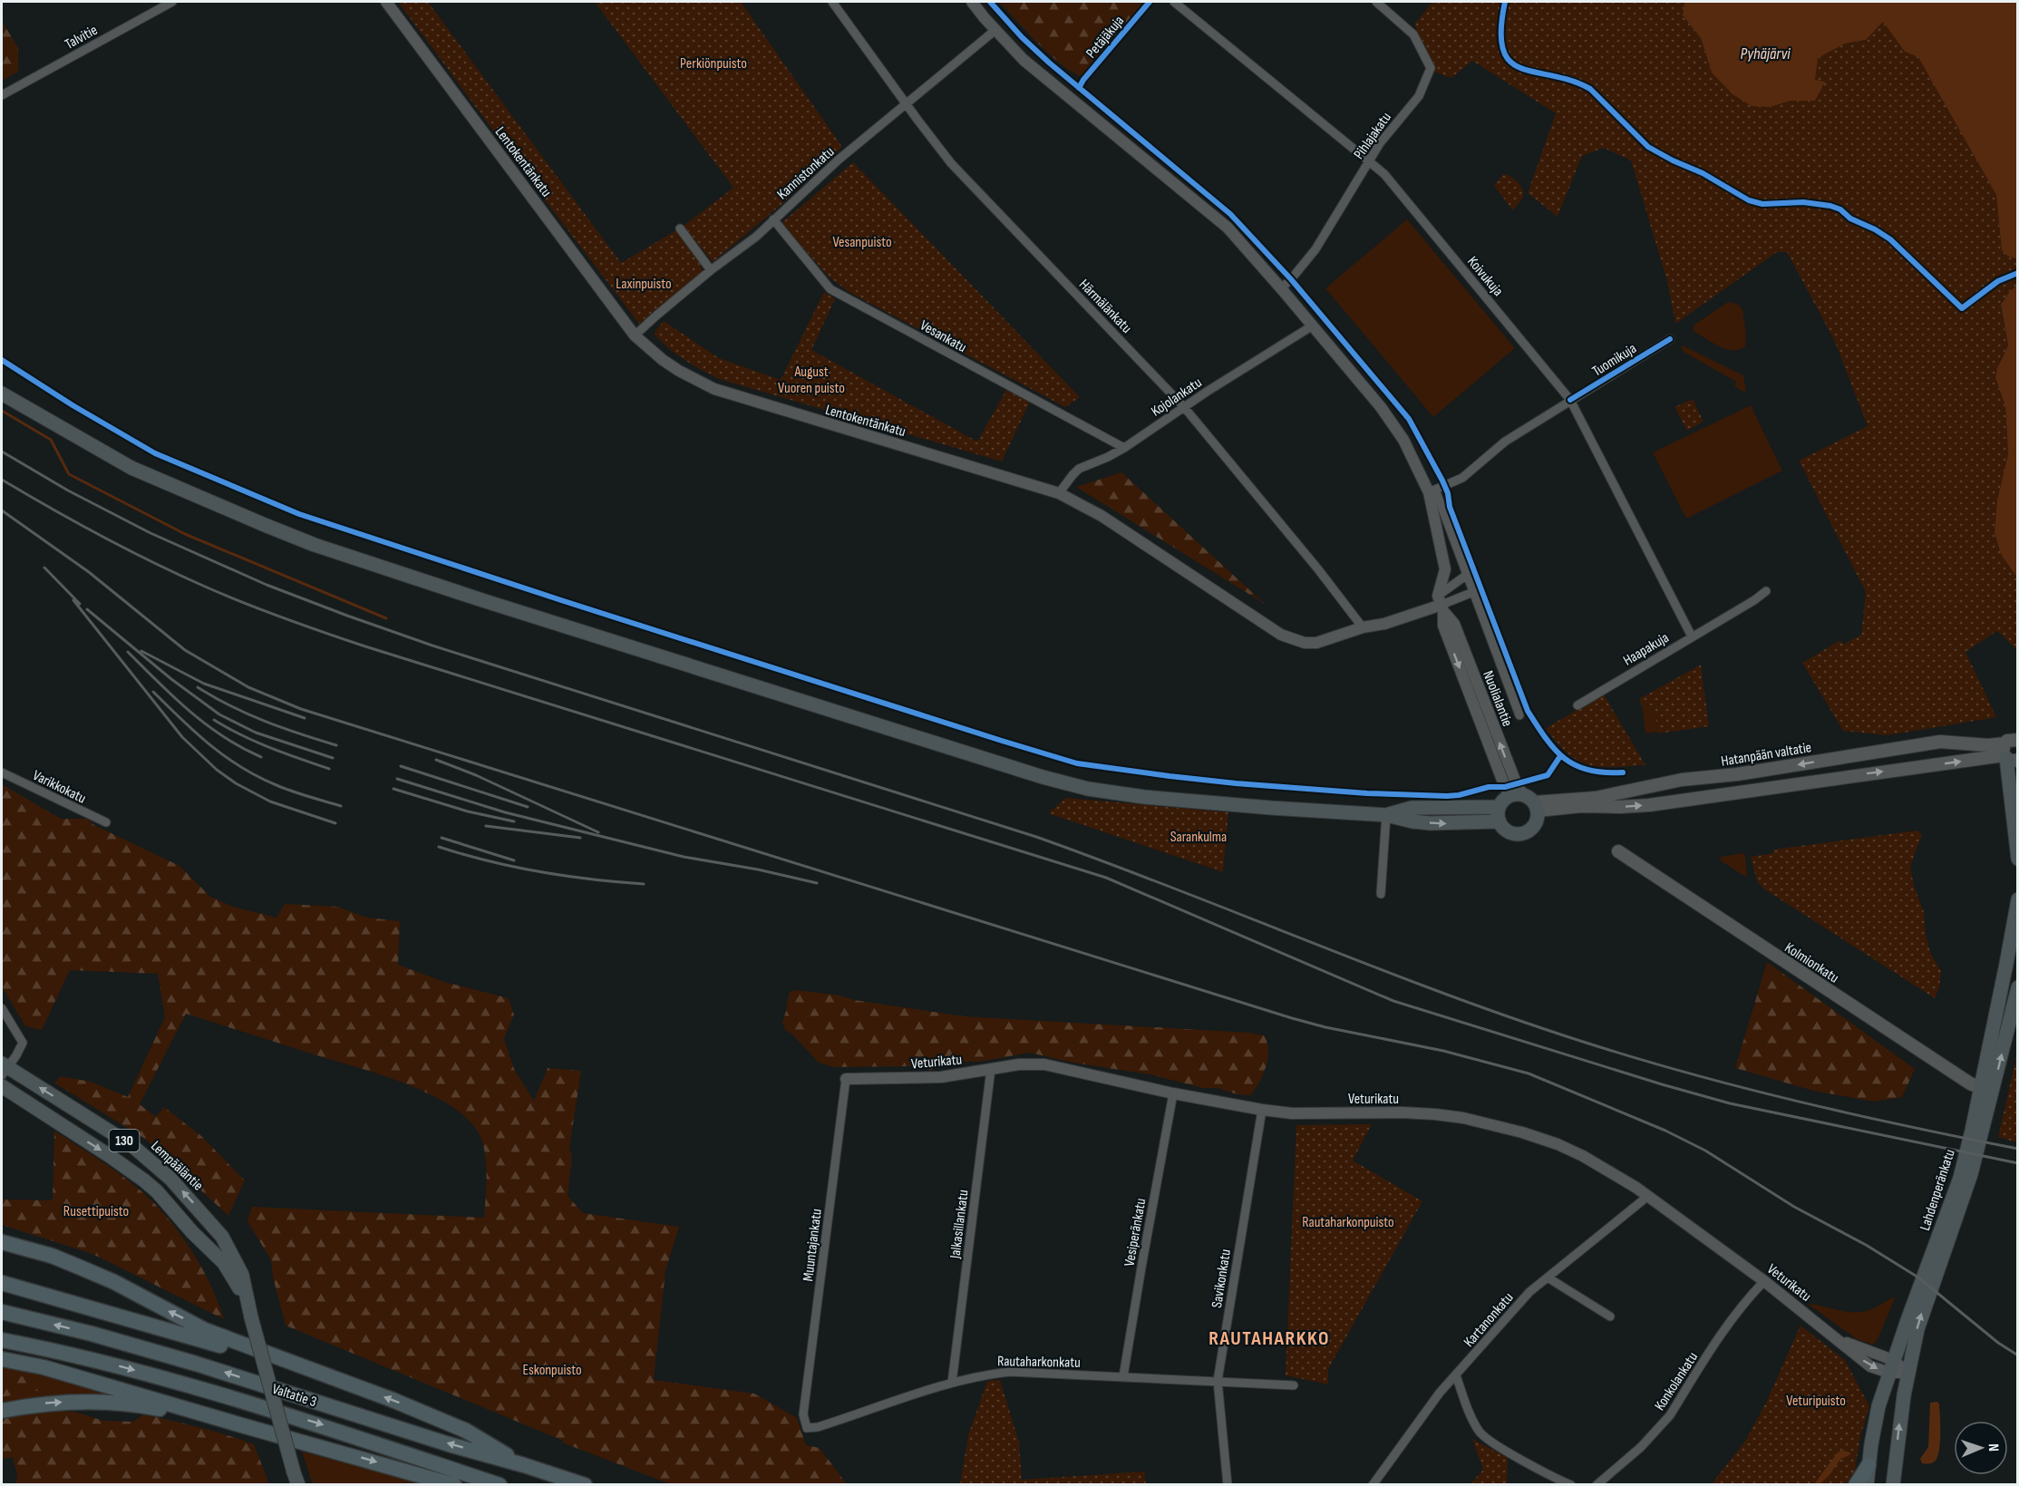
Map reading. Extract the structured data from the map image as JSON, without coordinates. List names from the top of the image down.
{
  "streets": {
    "highway": ["Valtatie 3"],
    "main road": [
      "Hatanpään valtatie",
      "Kolmionkatu",
      "130",
      "Lempääläntie",
      "Lahdenperänkatu"
    ],
    "street": [
      "Talvitie",
      "Pihlajakatu",
      "Lentokentänkatu",
      "Kannistonkatu",
      "Koivukuja",
      "Härmälänkatu",
      "Vesankatu",
      "Tuomikuja",
      "Kojolankatu",
      "Haapakuja",
      "Nuolialantie",
      "Varikkokatu",
      "Veturikatu",
      "Jalkasillankatu",
      "Vesiperänkatu",
      "Muuntajankatu",
      "Savikonkatu",
      "Kartanonkatu",
      "Rautaharkonkatu",
      "Konkolankatu"
    ],
    "cycle path": ["Petäjäkuja"]
  },
  "crossings": [
    ["Pihlajakatu", "Koivukuja"],
    ["Pihlajakatu", "Nuolialantie"],
    ["Lentokentänkatu", "Kannistonkatu"],
    ["Lentokentänkatu", "Härmälänkatu"],
    ["Lentokentänkatu", "Kojolankatu"],
    ["Lentokentänkatu", "Nuolialantie"],
    ["Kannistonkatu", "Härmälänkatu"],
    ["Kannistonkatu", "Vesankatu"],
    ["Kannistonkatu", "Nuolialantie"],
    ["Koivukuja", "Tuomikuja"],
    ["Koivukuja", "Haapakuja"],
    ["Härmälänkatu", "Kojolankatu"],
    ["Vesankatu", "Kojolankatu"],
    ["Tuomikuja", "Nuolialantie"],
    ["Kojolankatu", "Nuolialantie"],
    ["Nuolialantie", "Hatanpään valtatie"],
    ["Kolmionkatu", "Lahdenperänkatu"],
    ["Veturikatu", "Lahdenperänkatu"],
    ["Veturikatu", "Jalkasillankatu"],
    ["Veturikatu", "Vesiperänkatu"],
    ["Veturikatu", "Muuntajankatu"],
    ["Veturikatu", "Savikonkatu"],
    ["Veturikatu", "Kartanonkatu"],
    ["Veturikatu", "Konkolankatu"],
    ["Jalkasillankatu", "Rautaharkonkatu"],
    ["Vesiperänkatu", "Rautaharkonkatu"],
    ["Muuntajankatu", "Rautaharkonkatu"],
    ["Savikonkatu", "Rautaharkonkatu"]
  ],
  "districts": ["RAUTAHARKKO"],
  "water": ["Pyhäjärvi"],
  "parks": [
    "Perkiönpuisto",
    "Vesanpuisto",
    "Laxinpuisto",
    "August Vuoren puisto",
    "Sarankulma",
    "Rusettipuisto",
    "Rautaharkonpuisto",
    "Eskonpuisto",
    "Veturipuisto"
  ],
  "north": "right"
}
